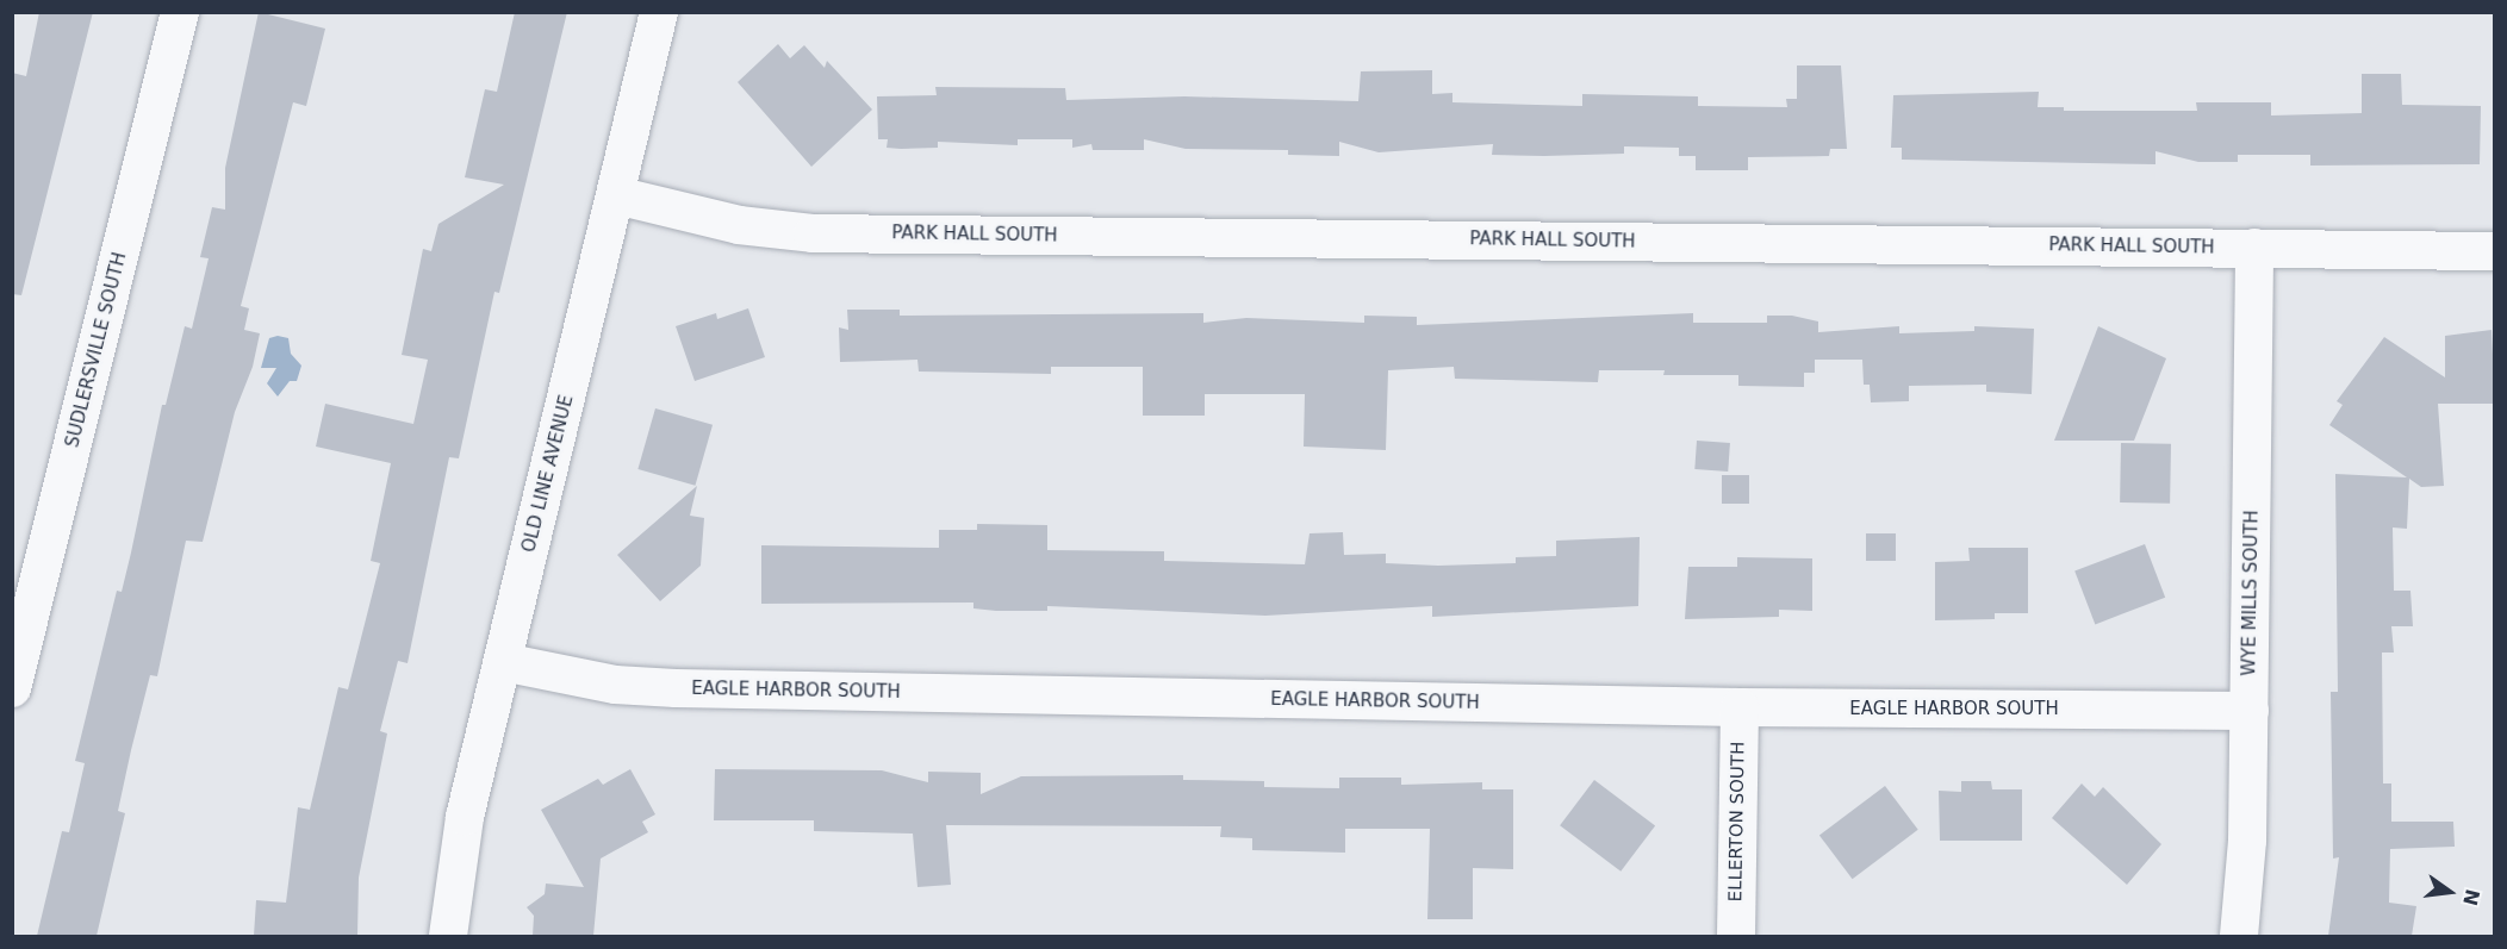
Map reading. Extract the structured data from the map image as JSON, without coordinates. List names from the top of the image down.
{
  "streets": {
    "street": [
      "PARK HALL SOUTH",
      "SUDLERSVILLE SOUTH",
      "OLD LINE AVENUE",
      "WYE MILLS SOUTH",
      "EAGLE HARBOR SOUTH",
      "ELLERTON SOUTH"
    ]
  },
  "crossings": [
    ["PARK HALL SOUTH", "OLD LINE AVENUE"],
    ["PARK HALL SOUTH", "WYE MILLS SOUTH"],
    ["OLD LINE AVENUE", "EAGLE HARBOR SOUTH"],
    ["WYE MILLS SOUTH", "EAGLE HARBOR SOUTH"],
    ["EAGLE HARBOR SOUTH", "ELLERTON SOUTH"]
  ],
  "north": "right"
}
